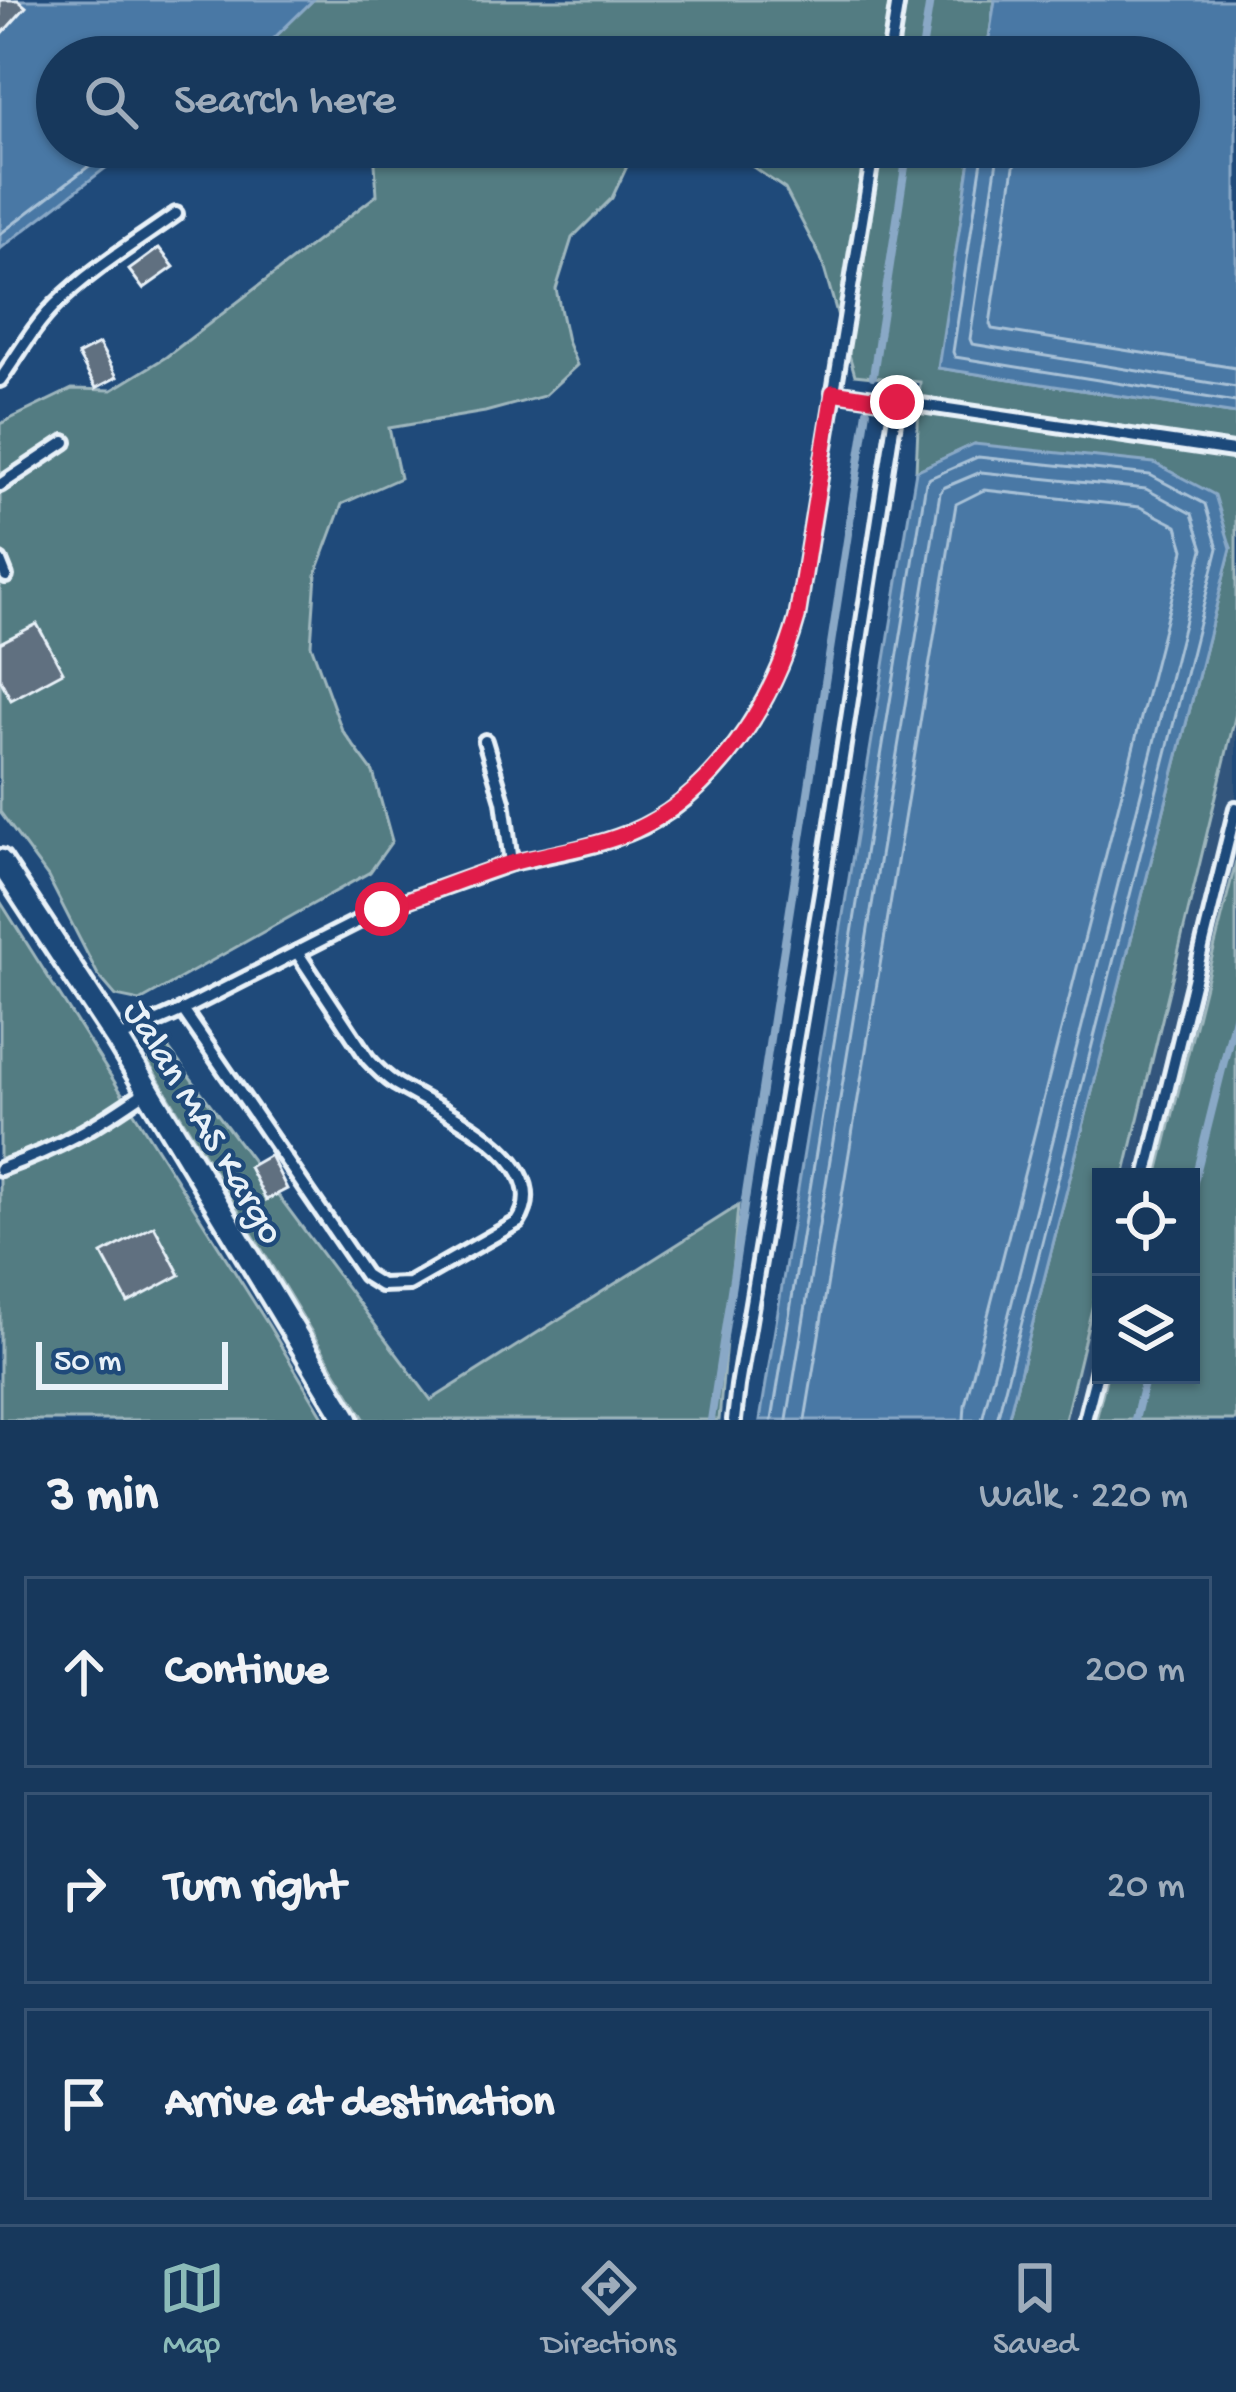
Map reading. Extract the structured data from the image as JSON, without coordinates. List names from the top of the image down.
{
  "streets": {
    "street": ["Jalan MAS Kargo"]
  },
  "scale_bar": "50 m",
  "page": {
    "search": "Search here",
    "scale": "50 m",
    "heading": ["3 min", "Walk · 220 m"],
    "list": [
      ["Continue", "200 m"],
      ["Turn right", "20 m"],
      "Arrive at destination"
    ],
    "nav": ["Map", "Directions", "Saved"]
  }
}
